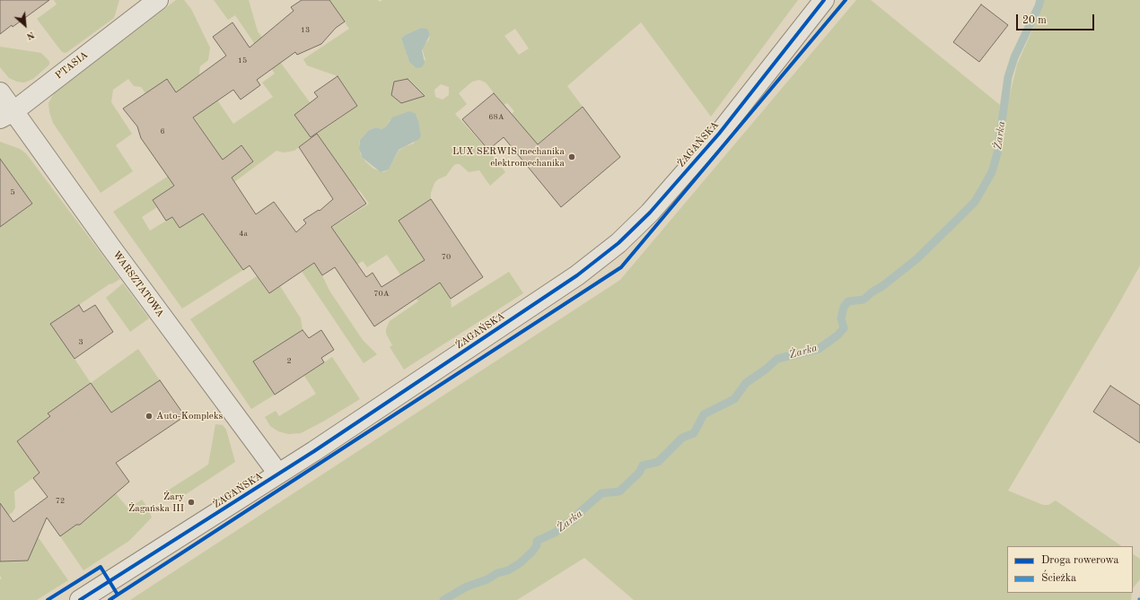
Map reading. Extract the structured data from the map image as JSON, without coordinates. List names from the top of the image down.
{
  "streets": {
    "street": ["PTASIA", "ŻAGAŃSKA", "WARSZTATOWA"]
  },
  "crossings": [
    ["PTASIA", "WARSZTATOWA"],
    ["ŻAGAŃSKA", "WARSZTATOWA"]
  ],
  "water": ["Żarka"],
  "places": ["LUX SERWIS mechanika elektromechanika", "Auto-Kompleks", "Żary Żagańska III"],
  "house_numbers": [
    "13",
    "15",
    "68A",
    "6",
    "5",
    "4a",
    "70",
    "70A",
    "3",
    "2",
    "72"
  ],
  "legend": ["Droga rowerowa", "Ścieżka"],
  "scale_bar": "20 m",
  "north": "bottom right"
}
